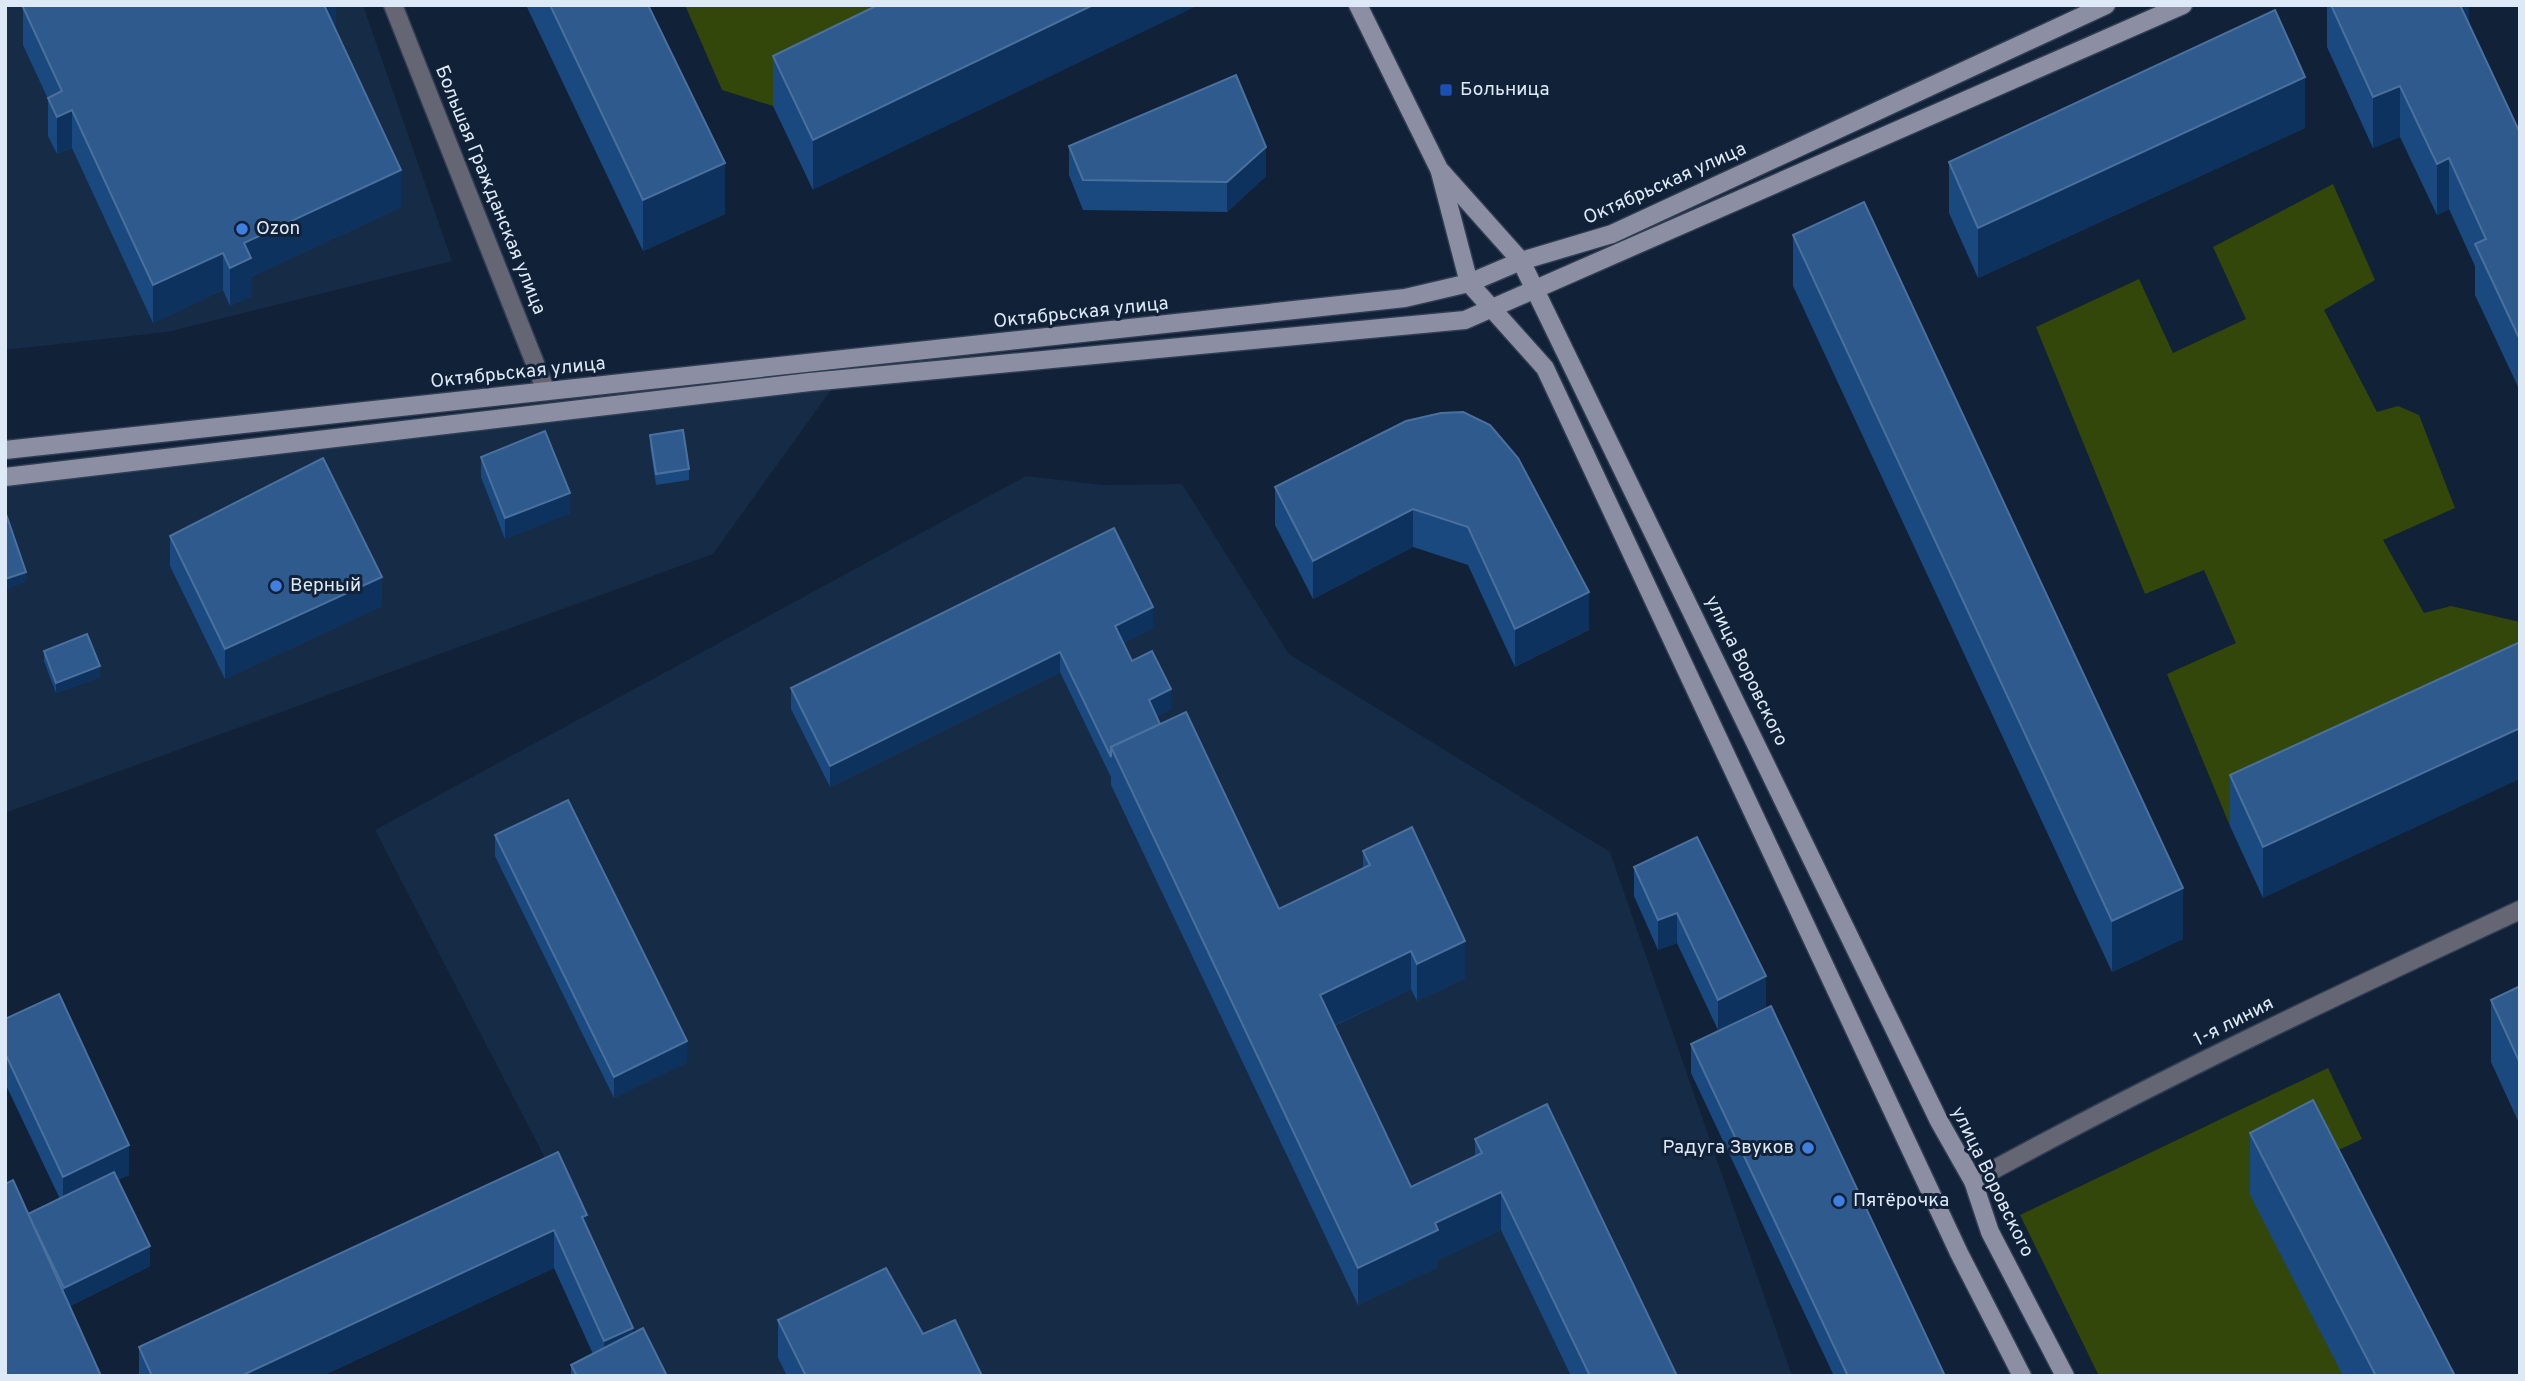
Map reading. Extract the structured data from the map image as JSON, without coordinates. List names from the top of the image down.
{
  "streets": {
    "street": [
      "Октябрьская улица",
      "Большая Гражданская улица",
      "улица Воровского",
      "1-я линия"
    ]
  },
  "crossings": [
    ["Октябрьская улица", "Большая Гражданская улица"],
    ["Октябрьская улица", "улица Воровского"],
    ["улица Воровского", "1-я линия"]
  ],
  "places": {
    "transit": ["Больница"],
    "other": [
      "Ozon",
      "Верный",
      "Радуга Звуков",
      "Пятёрочка"
    ]
  }
}
